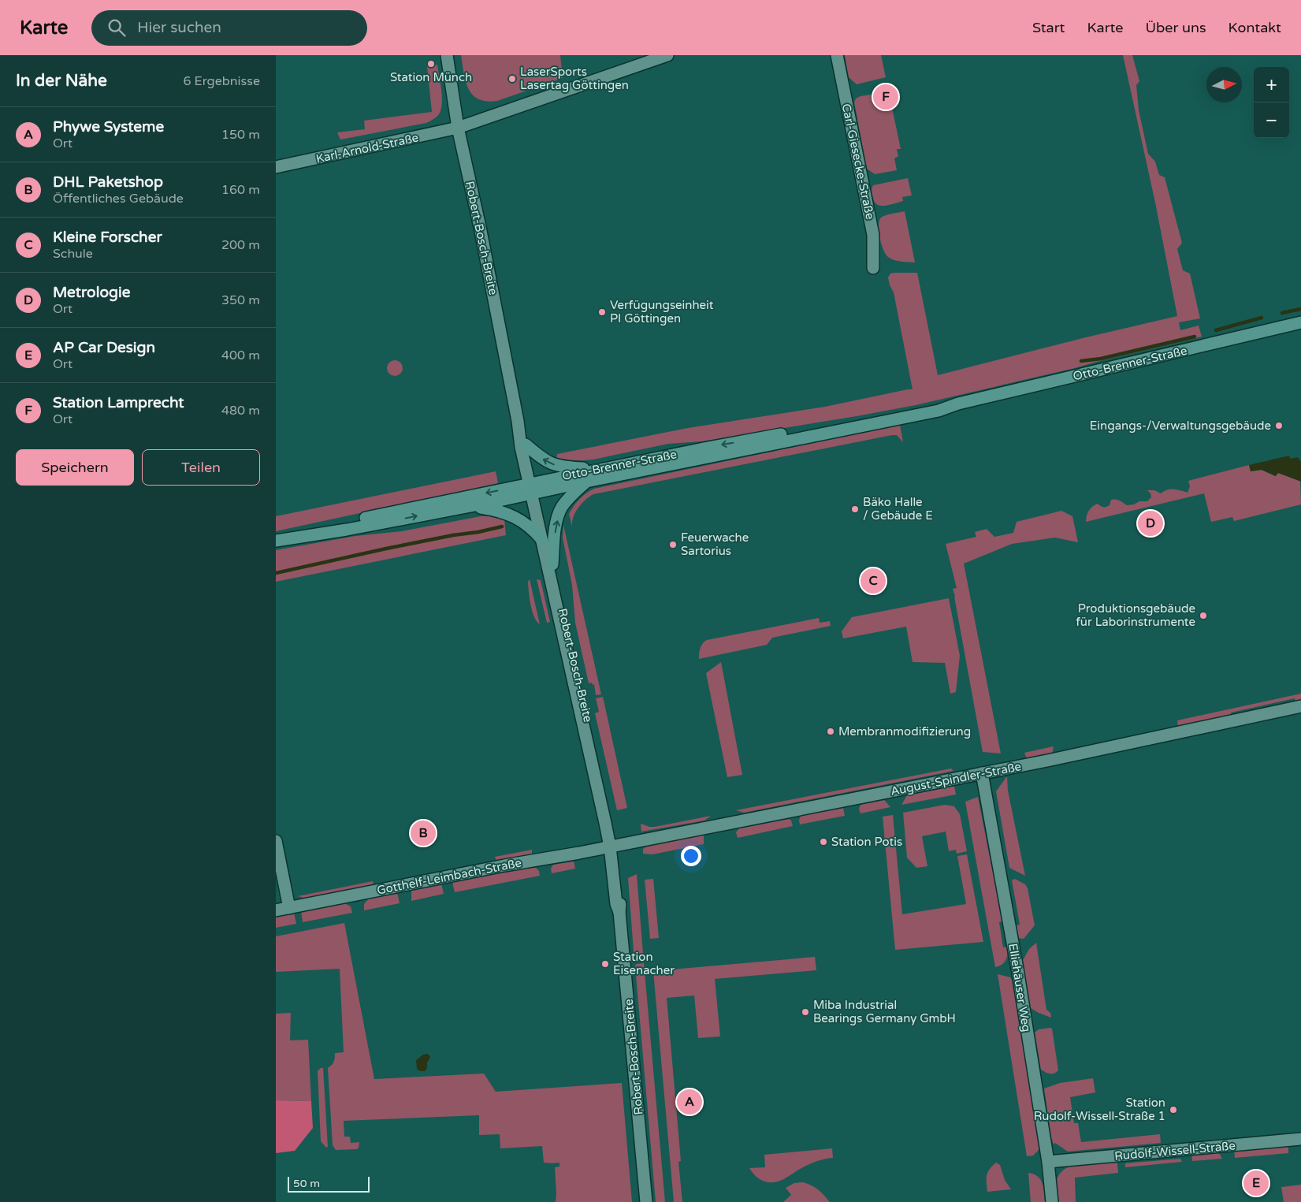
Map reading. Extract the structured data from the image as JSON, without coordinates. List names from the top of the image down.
{
  "streets": {
    "main road": ["Otto-Brenner-Straße"],
    "street": [
      "Karl-Arnold-Straße",
      "Carl-Giesecke-Straße",
      "Robert-Bosch-Breite",
      "August-Spindler-Straße",
      "Gotthelf-Leimbach-Straße",
      "Elliehäuser Weg",
      "Rudolf-Wissell-Straße"
    ]
  },
  "crossings": [
    ["Karl-Arnold-Straße", "Robert-Bosch-Breite"],
    ["Robert-Bosch-Breite", "Otto-Brenner-Straße"],
    ["Robert-Bosch-Breite", "August-Spindler-Straße"],
    ["Robert-Bosch-Breite", "Gotthelf-Leimbach-Straße"],
    ["August-Spindler-Straße", "Gotthelf-Leimbach-Straße"],
    ["August-Spindler-Straße", "Elliehäuser Weg"],
    ["Elliehäuser Weg", "Rudolf-Wissell-Straße"]
  ],
  "places": [
    "Station Münch",
    "LaserSports Lasertag Göttingen",
    "Verfügungseinheit PI Göttingen",
    "Eingangs-/Verwaltungsgebäude",
    "Bäko Halle / Gebäude E",
    "Feuerwache Sartorius",
    "Produktionsgebäude für Laborinstrumente",
    "Membranmodifizierung",
    "Station Potis",
    "Station Eisenacher",
    "Miba Industrial Bearings Germany GmbH",
    "Station Rudolf-Wissell-Straße 1"
  ],
  "scale_bar": "50 m",
  "north": "right",
  "page": {
    "header": "Karte",
    "search": "Hier suchen",
    "nav": [
      "Start",
      "Karte",
      "Über uns",
      "Kontakt"
    ],
    "heading": ["In der Nähe", "6 Ergebnisse"],
    "map_buttons": ["+", "−"],
    "pins": [
      "F",
      "D",
      "C",
      "B",
      "A",
      "E"
    ],
    "list": [
      {
        "mark": "A",
        "name": "Phywe Systeme",
        "note": "Ort",
        "value": "150 m"
      },
      {
        "mark": "B",
        "name": "DHL Paketshop",
        "note": "Öffentliches Gebäude",
        "value": "160 m"
      },
      {
        "mark": "C",
        "name": "Kleine Forscher",
        "note": "Schule",
        "value": "200 m"
      },
      {
        "mark": "D",
        "name": "Metrologie",
        "note": "Ort",
        "value": "350 m"
      },
      {
        "mark": "E",
        "name": "AP Car Design",
        "note": "Ort",
        "value": "400 m"
      },
      {
        "mark": "F",
        "name": "Station Lamprecht",
        "note": "Ort",
        "value": "480 m"
      }
    ],
    "buttons": ["Speichern", "Teilen"],
    "scale": "50 m"
  }
}
